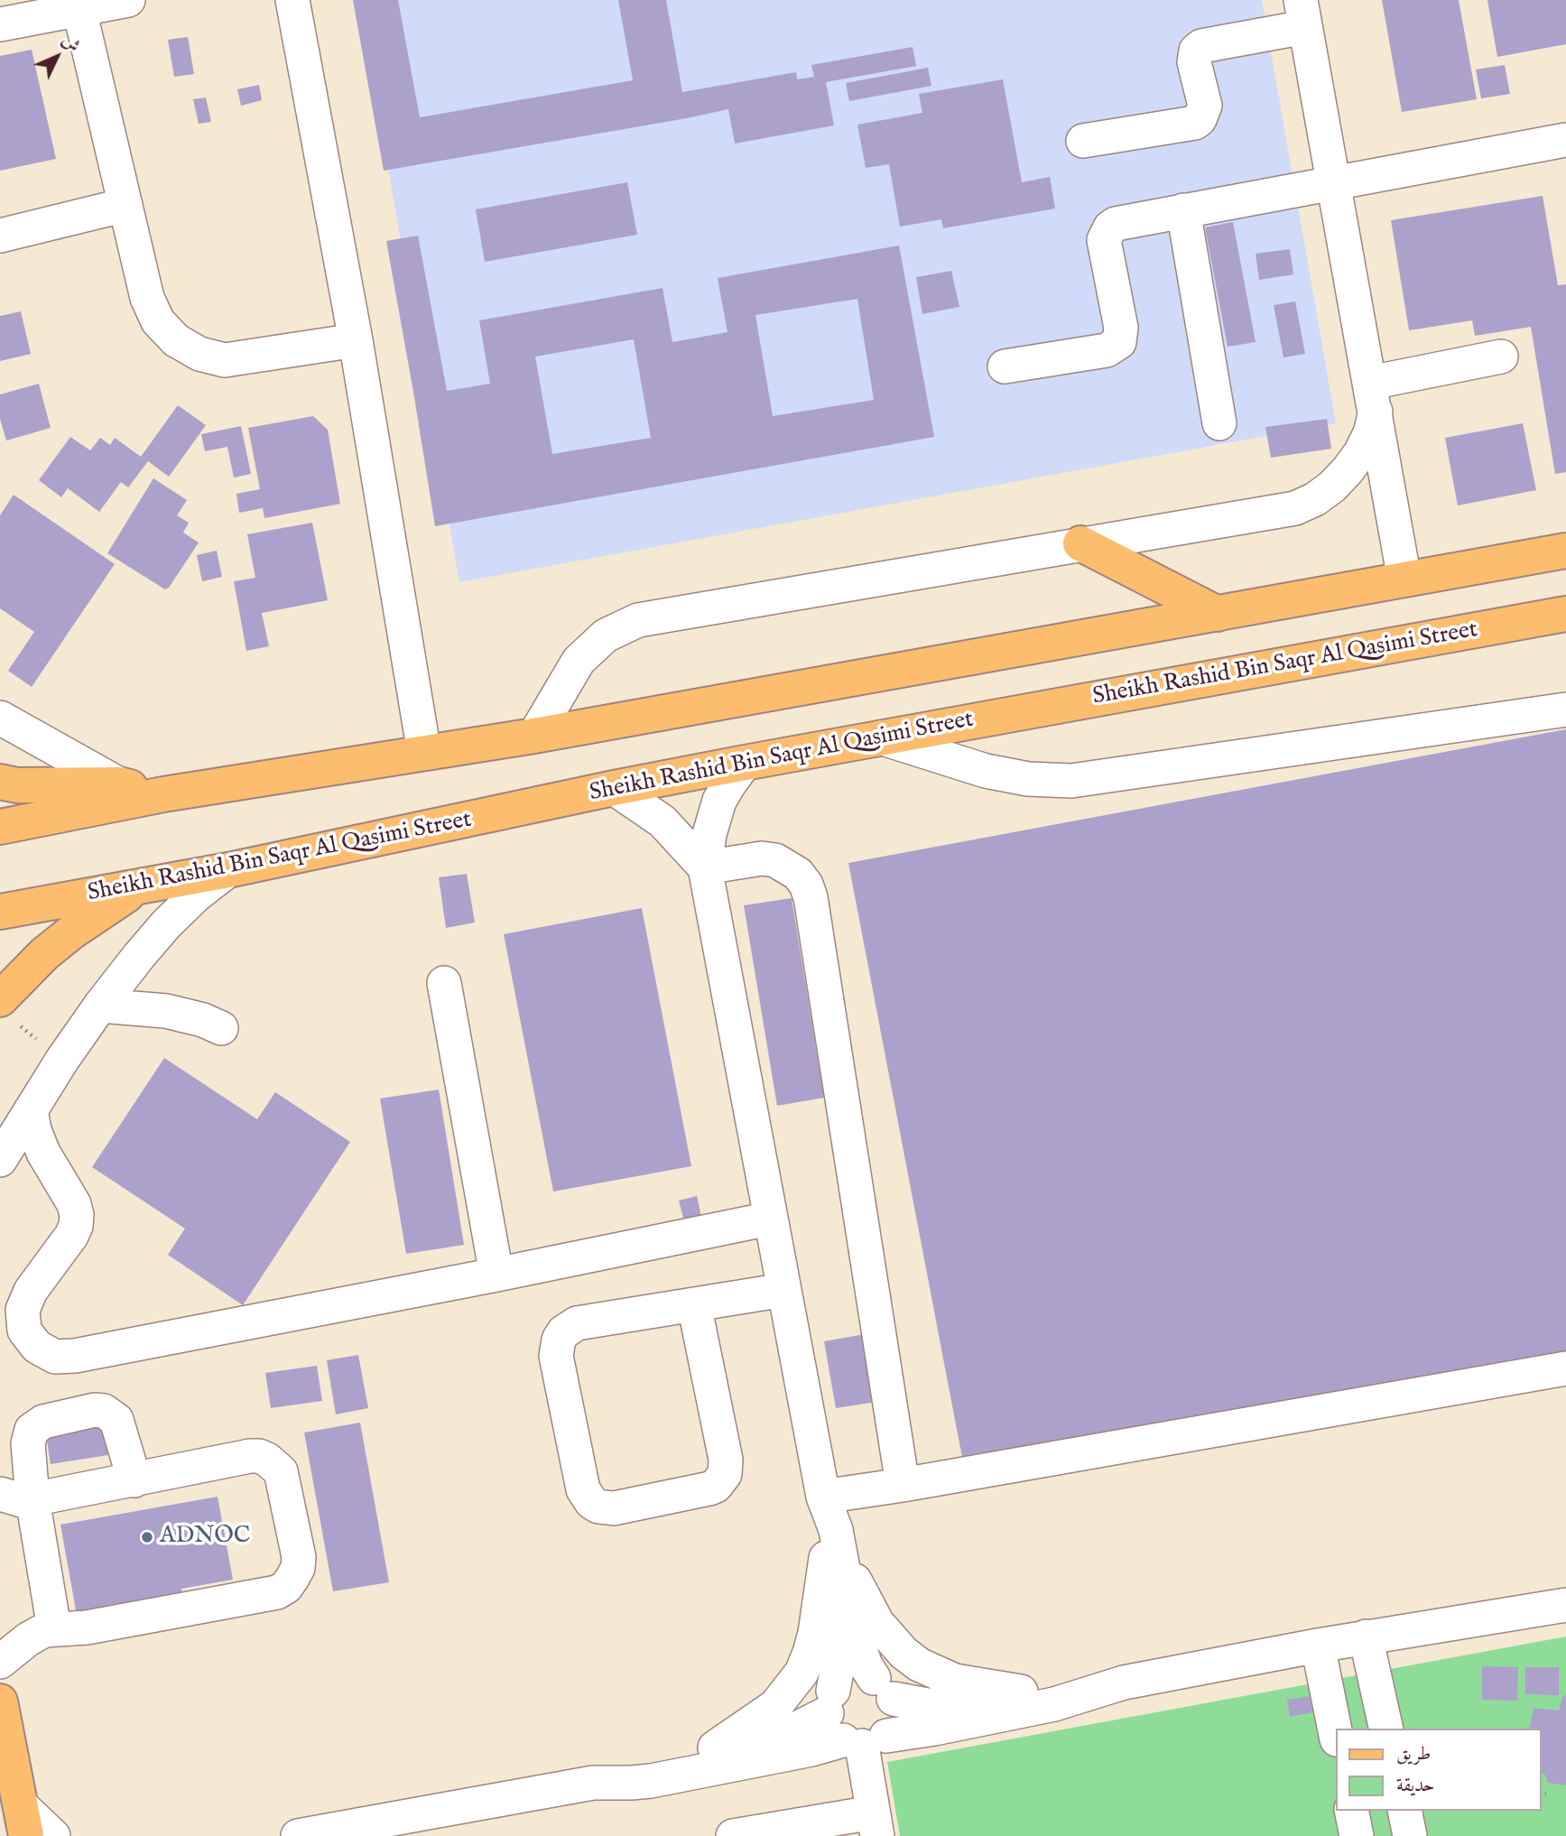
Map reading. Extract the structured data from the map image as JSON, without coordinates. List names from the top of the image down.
{
  "streets": {
    "main road": ["Sheikh Rashid Bin Saqr Al Qasimi Street"]
  },
  "places": ["ADNOC"],
  "legend": ["طريق", "حديقة"],
  "north": "top right"
}
